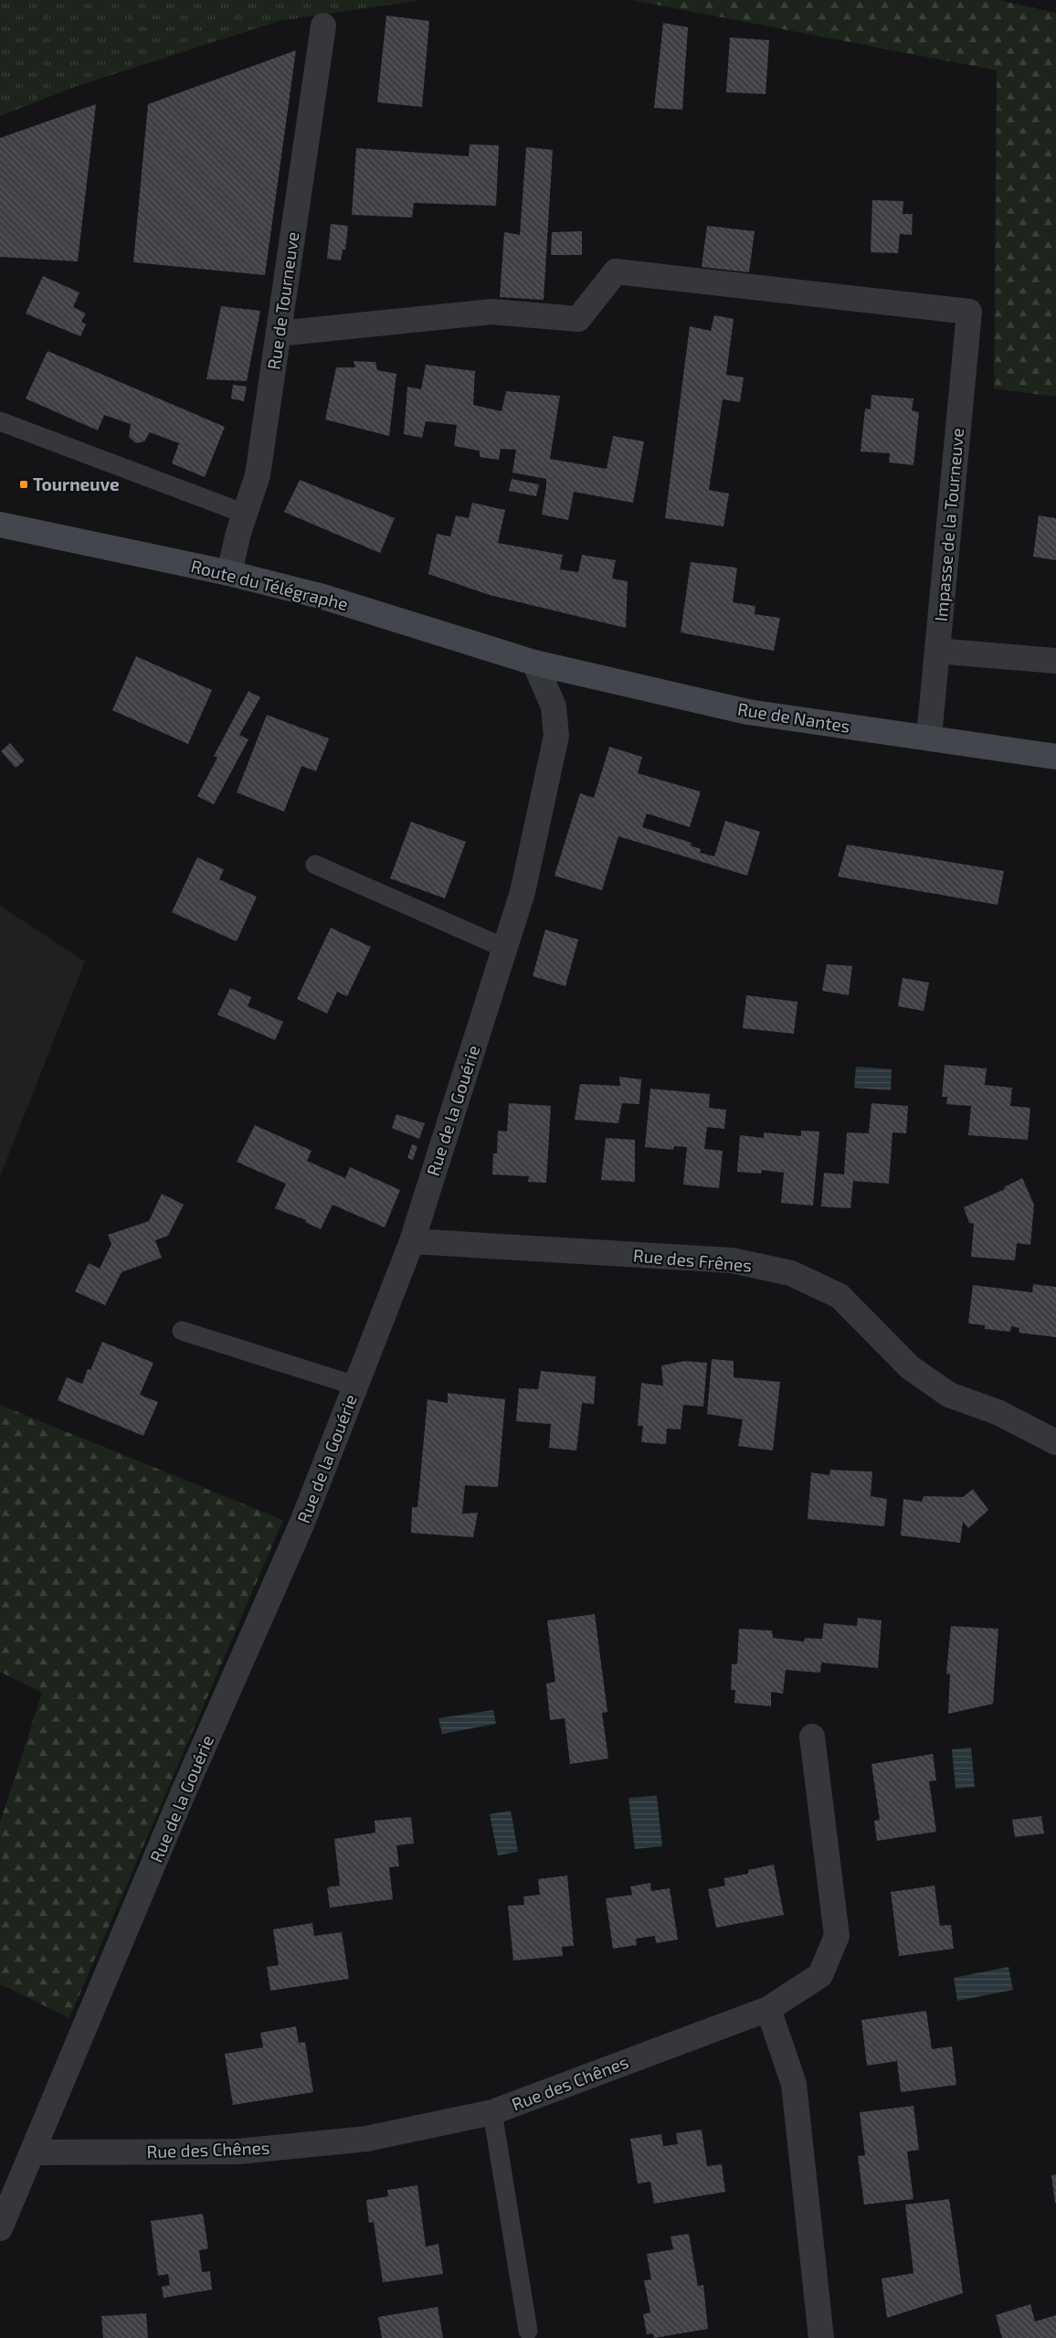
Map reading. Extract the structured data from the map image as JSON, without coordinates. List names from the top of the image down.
{
  "streets": {
    "main road": ["Route du Télégraphe", "Rue de Nantes"],
    "street": [
      "Rue de Tourneuve",
      "Impasse de la Tourneuve",
      "Rue de la Gouérie",
      "Rue des Frênes",
      "Rue des Chênes"
    ]
  },
  "crossings": [
    ["Rue de Tourneuve", "Impasse de la Tourneuve"],
    ["Rue de Tourneuve", "Route du Télégraphe"],
    ["Impasse de la Tourneuve", "Rue de Nantes"],
    ["Route du Télégraphe", "Rue de Nantes"],
    ["Route du Télégraphe", "Rue de la Gouérie"],
    ["Rue de Nantes", "Rue de la Gouérie"],
    ["Rue de la Gouérie", "Rue des Frênes"],
    ["Rue de la Gouérie", "Rue des Chênes"]
  ],
  "places": {
    "transit": ["Tourneuve"]
  }
}
